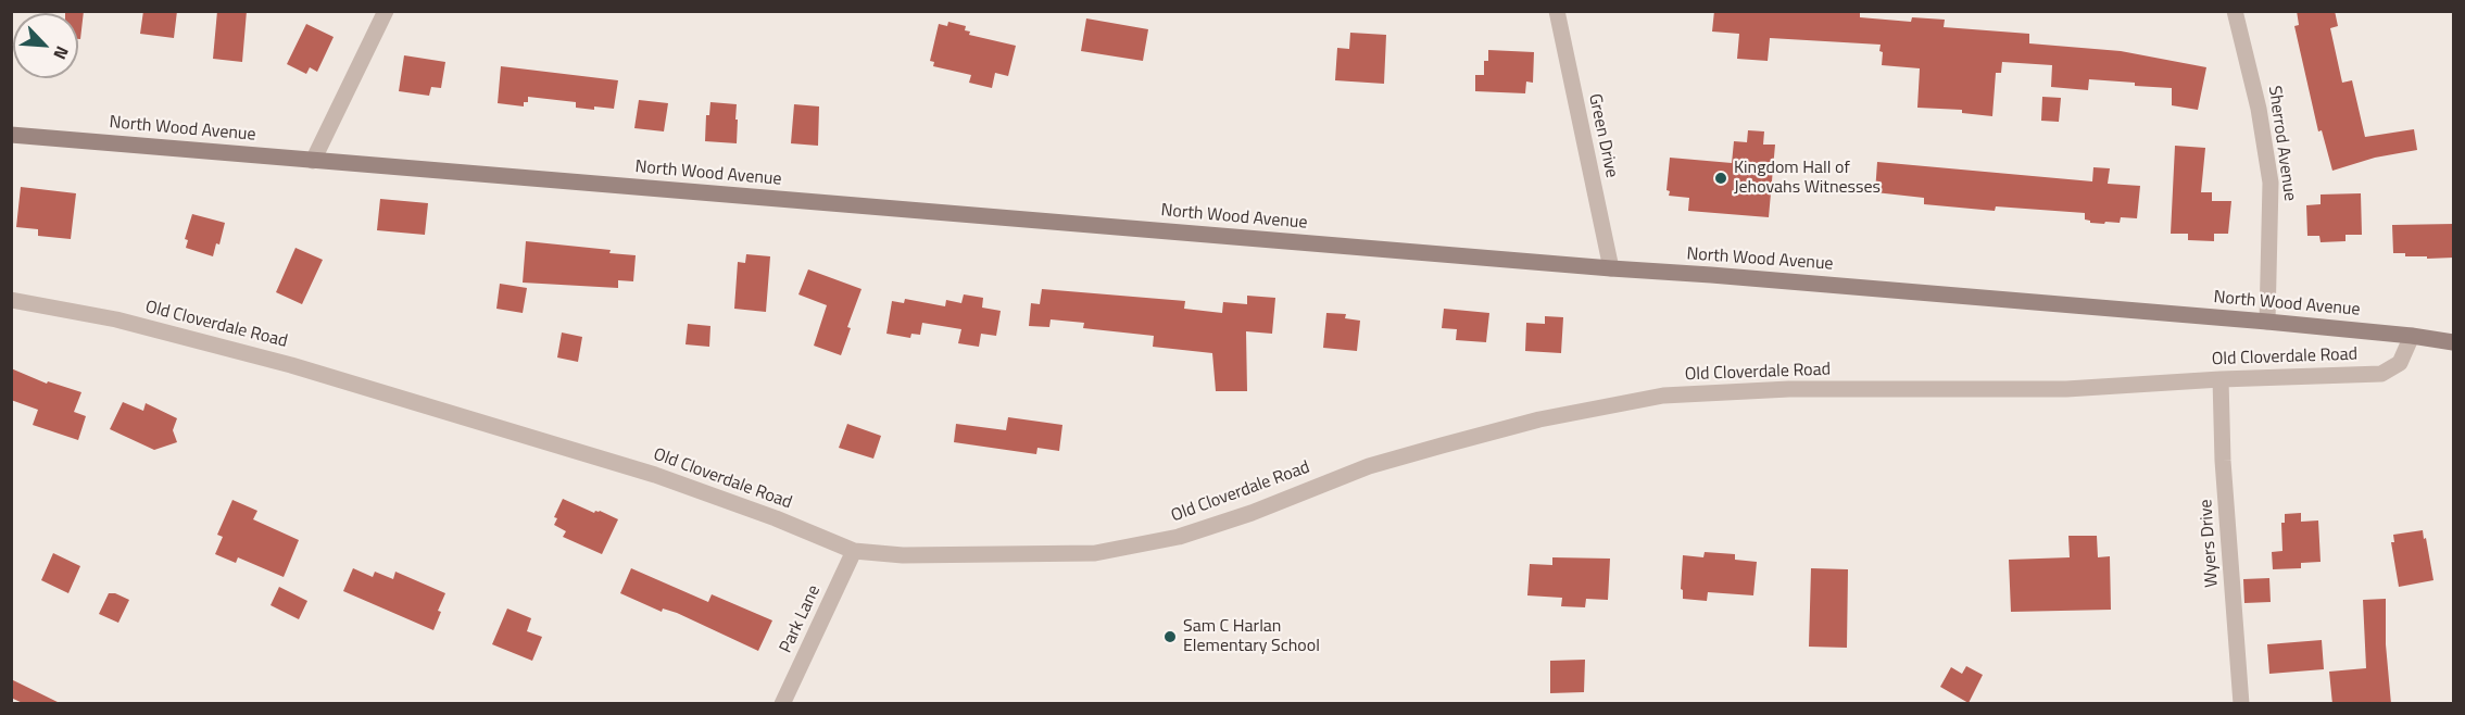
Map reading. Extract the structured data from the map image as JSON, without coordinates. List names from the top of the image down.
{
  "streets": {
    "main road": ["North Wood Avenue"],
    "street": [
      "Green Drive",
      "Sherrod Avenue",
      "Old Cloverdale Road",
      "Wyers Drive",
      "Park Lane"
    ]
  },
  "crossings": [
    ["North Wood Avenue", "Green Drive"],
    ["North Wood Avenue", "Sherrod Avenue"],
    ["North Wood Avenue", "Old Cloverdale Road"],
    ["Old Cloverdale Road", "Wyers Drive"],
    ["Old Cloverdale Road", "Park Lane"]
  ],
  "places": ["Kingdom Hall of Jehovahs Witnesses", "Sam C Harlan Elementary School"],
  "north": "bottom right"
}
